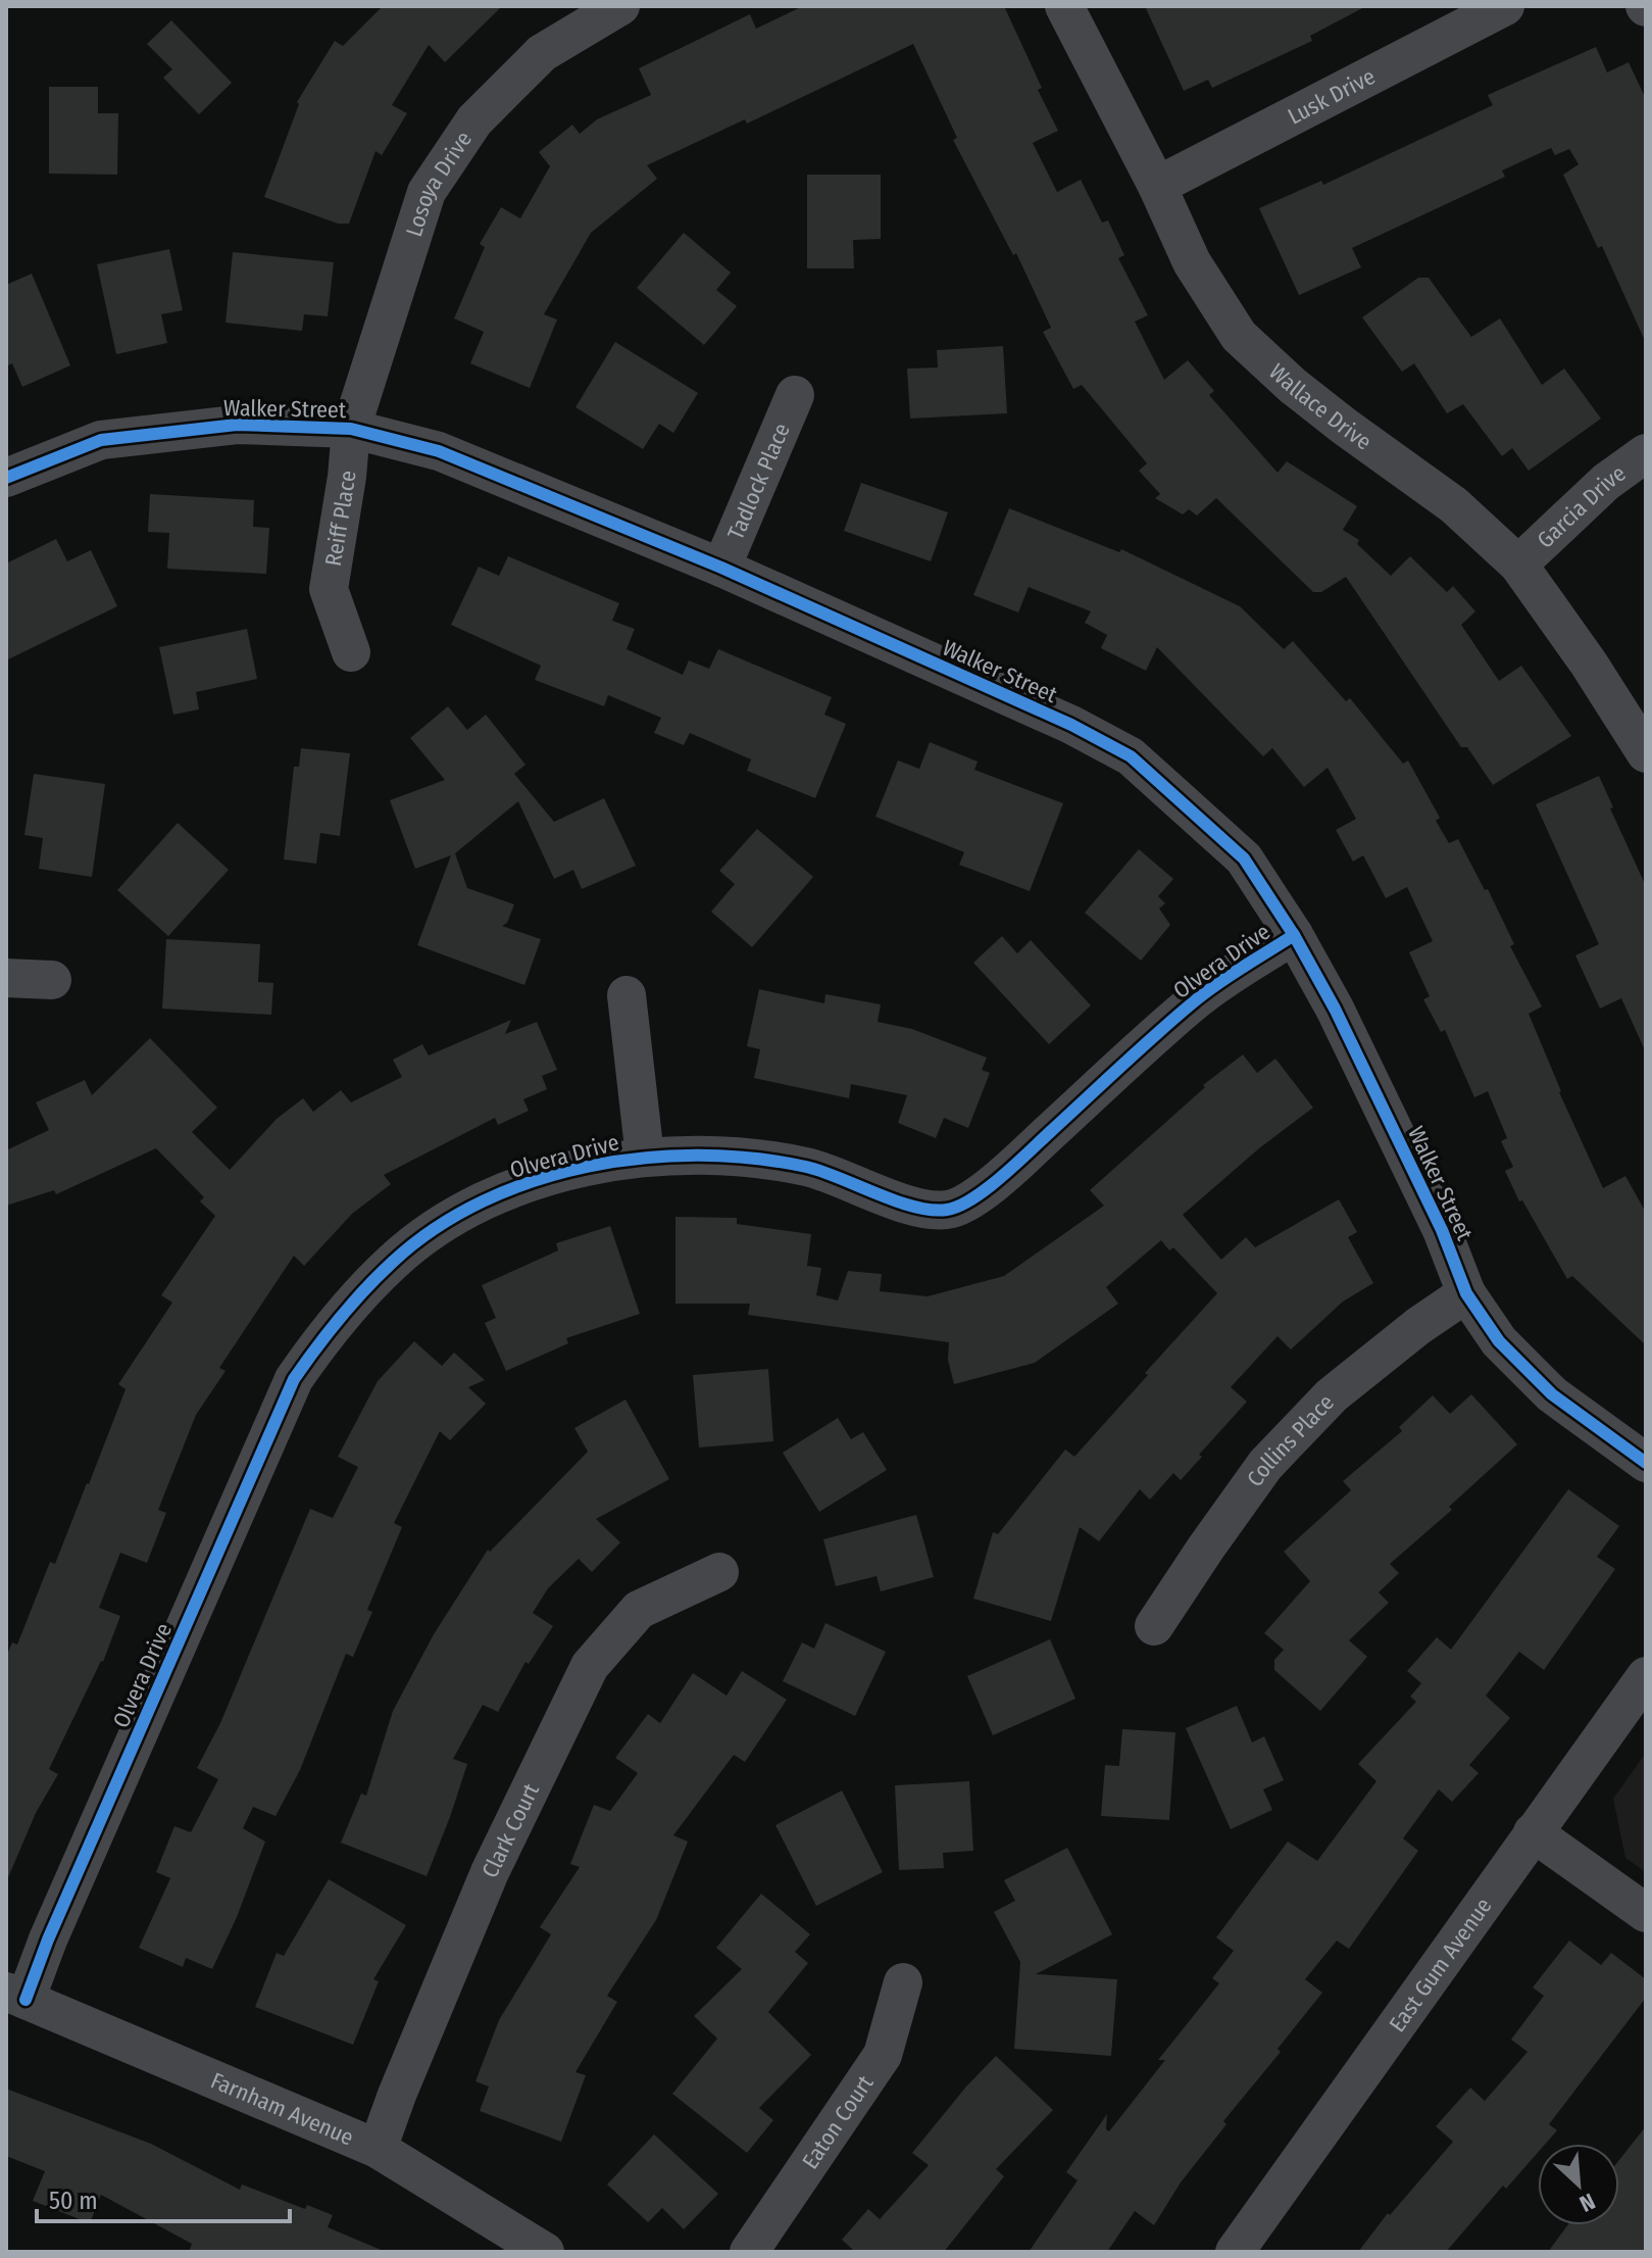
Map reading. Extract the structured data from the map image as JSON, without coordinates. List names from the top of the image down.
{
  "streets": {
    "street": [
      "Lusk Drive",
      "Losoya Drive",
      "Wallace Drive",
      "Walker Street",
      "Tadlock Place",
      "Garcia Drive",
      "Reiff Place",
      "Olvera Drive",
      "Collins Place",
      "Clark Court",
      "East Gum Avenue",
      "Farnham Avenue",
      "Eaton Court"
    ]
  },
  "crossings": [
    ["Lusk Drive", "Wallace Drive"],
    ["Losoya Drive", "Walker Street"],
    ["Losoya Drive", "Reiff Place"],
    ["Wallace Drive", "Garcia Drive"],
    ["Walker Street", "Tadlock Place"],
    ["Walker Street", "Reiff Place"],
    ["Walker Street", "Olvera Drive"],
    ["Walker Street", "Collins Place"],
    ["Olvera Drive", "Farnham Avenue"],
    ["Clark Court", "Farnham Avenue"]
  ],
  "scale_bar": "50 m",
  "north": "bottom right"
}
